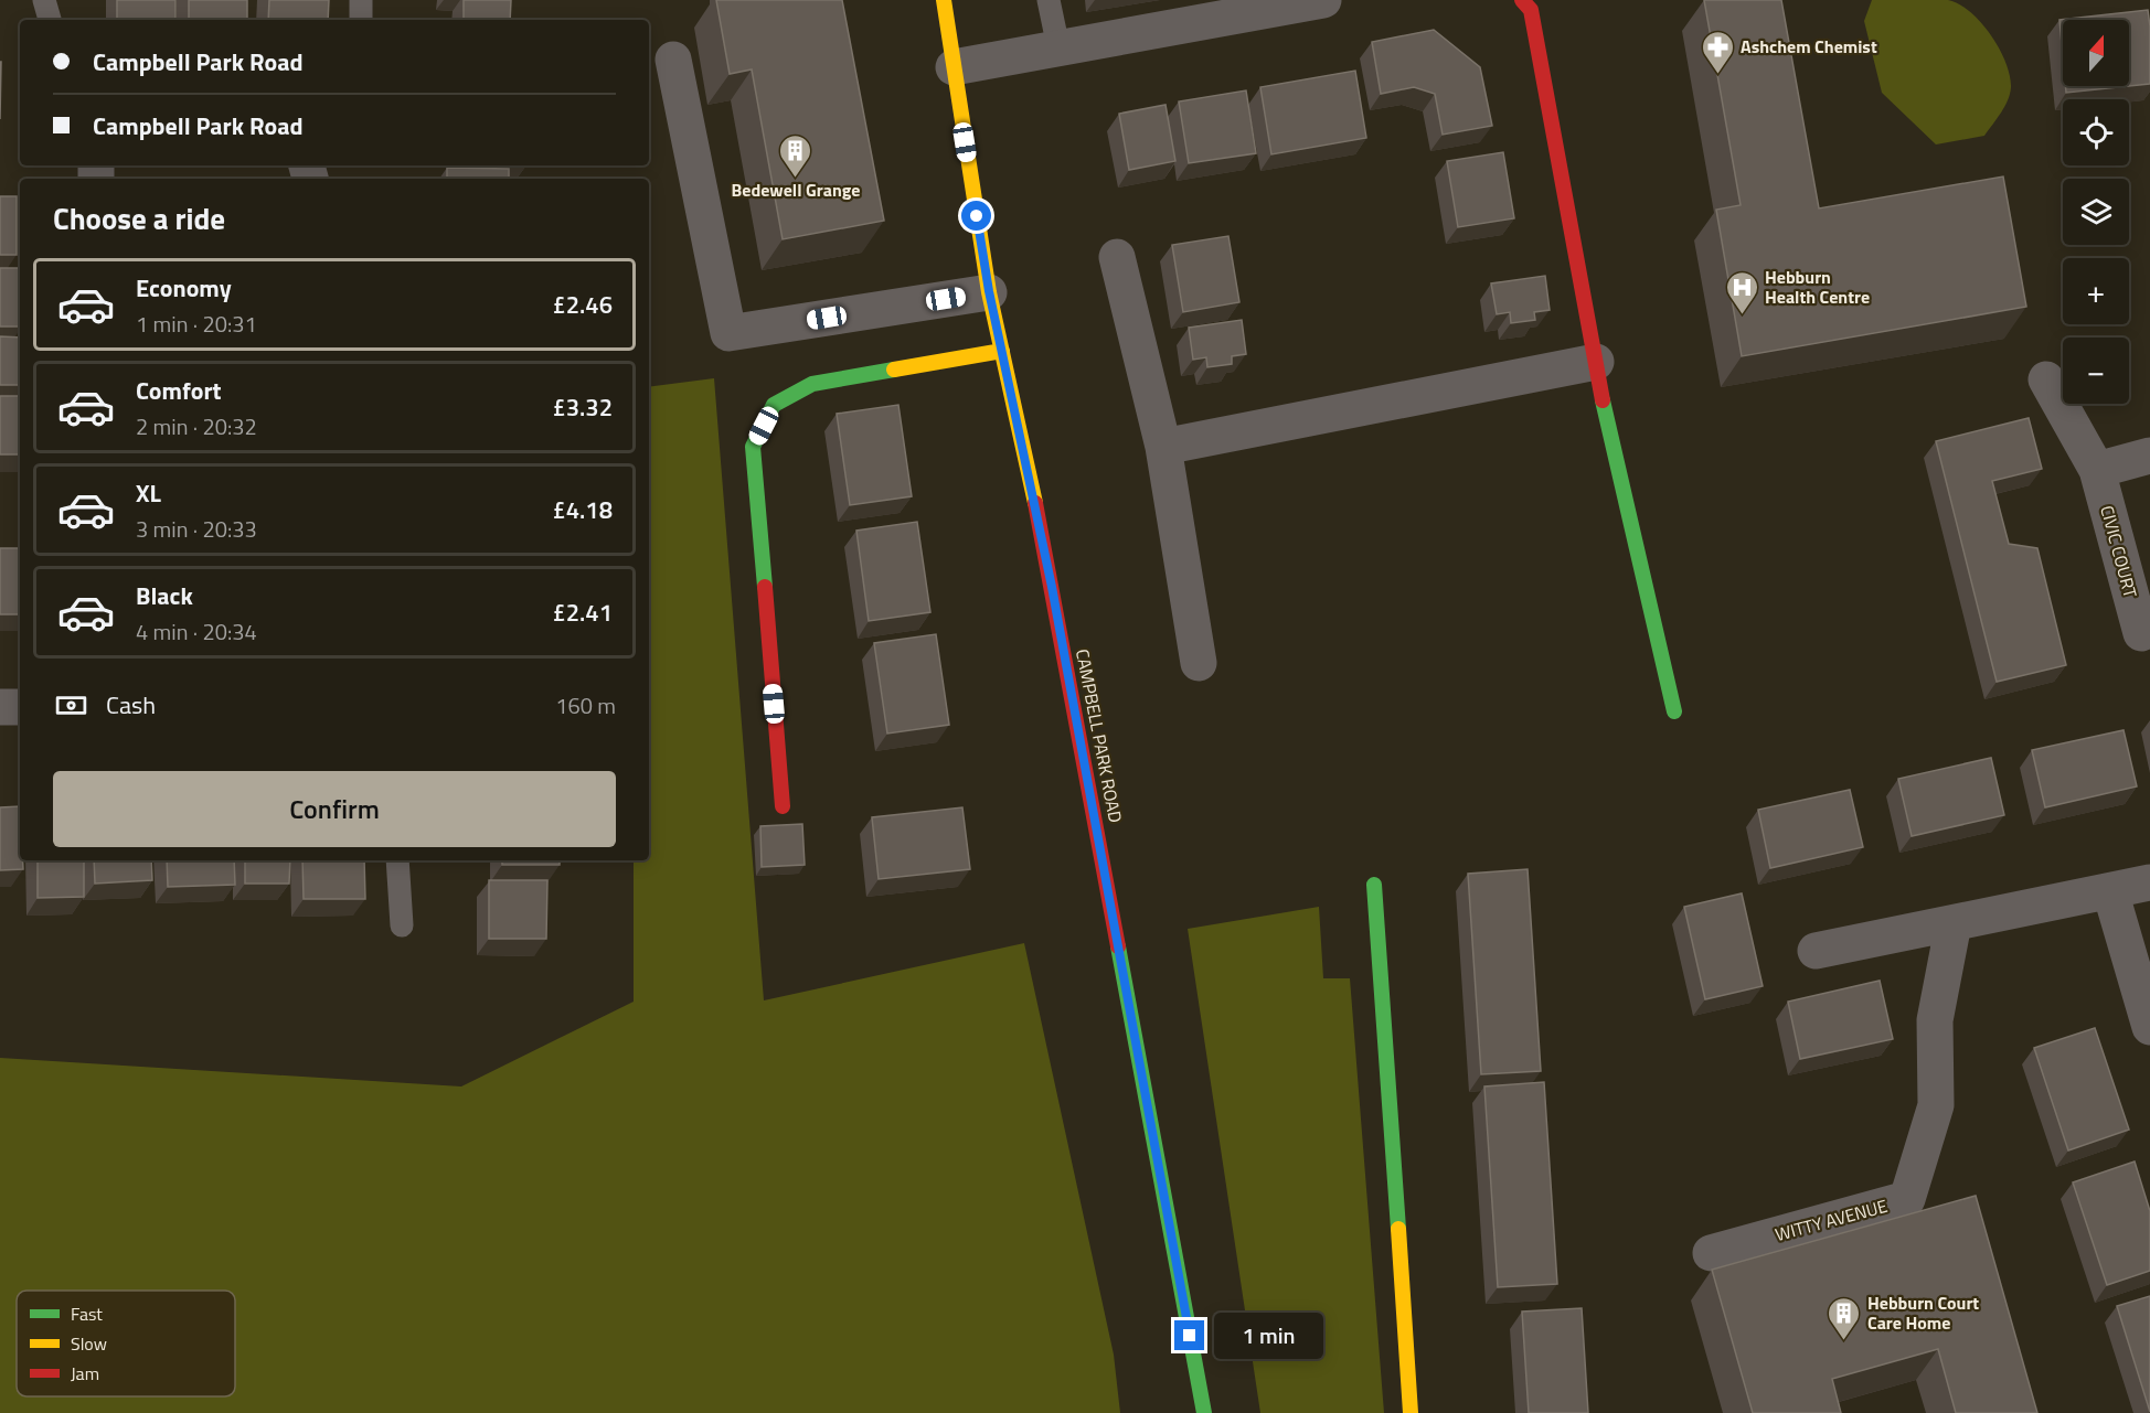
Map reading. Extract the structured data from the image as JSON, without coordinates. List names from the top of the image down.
{
  "streets": {
    "street": ["CIVIC COURT", "CAMPBELL PARK ROAD", "WITTY AVENUE"]
  },
  "places": {
    "pharmacy": ["Ashchem Chemist"],
    "building": ["Bedewell Grange", "Hebburn Court Care Home"],
    "hospital": ["Hebburn Health Centre"]
  },
  "legend": ["Fast", "Slow", "Jam"],
  "north": "top",
  "page": {
    "map_buttons": ["+", "−"],
    "banner": ["Campbell Park Road", "Campbell Park Road"],
    "heading": "Choose a ride",
    "list": [
      {
        "name": "Economy",
        "note": "1 min · 20:31",
        "value": "£2.46"
      },
      {
        "name": "Comfort",
        "note": "2 min · 20:32",
        "value": "£3.32"
      },
      {
        "name": "XL",
        "note": "3 min · 20:33",
        "value": "£4.18"
      },
      {
        "name": "Black",
        "note": "4 min · 20:34",
        "value": "£2.41"
      }
    ],
    "pay": ["Cash", "160 m"],
    "buttons": "Confirm",
    "bubble": "1 min"
  }
}
